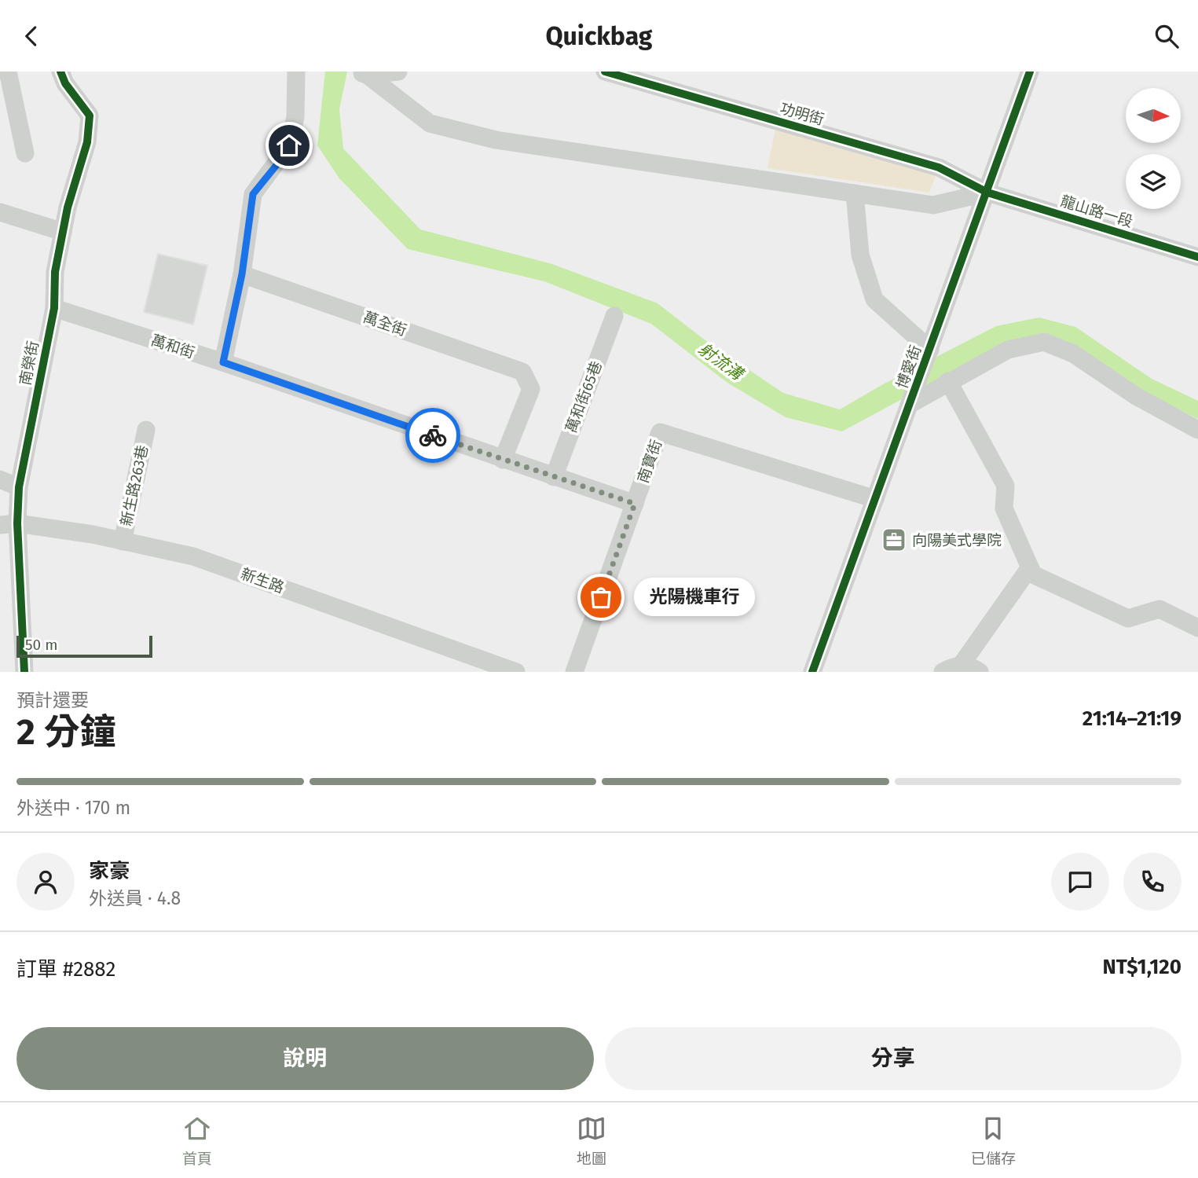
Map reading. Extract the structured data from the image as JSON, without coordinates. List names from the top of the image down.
{
  "streets": {
    "street": [
      "功明街",
      "龍山路一段",
      "萬全街",
      "萬和街",
      "南榮街",
      "博愛街",
      "萬和街65巷",
      "南寶街",
      "新生路263巷",
      "新生路"
    ]
  },
  "crossings": [
    ["功明街", "龍山路一段"],
    ["功明街", "博愛街"],
    ["龍山路一段", "博愛街"],
    ["萬全街", "萬和街"],
    ["萬和街", "南榮街"],
    ["萬和街", "萬和街65巷"],
    ["萬和街", "南寶街"],
    ["南榮街", "新生路"],
    ["博愛街", "南寶街"],
    ["新生路263巷", "新生路"]
  ],
  "water": ["射流溝"],
  "places": {
    "office": ["向陽美式學院"],
    "other": ["光陽機車行"]
  },
  "scale_bar": "50 m",
  "north": "right",
  "page": {
    "header": "Quickbag",
    "bubble": "光陽機車行",
    "scale": "50 m",
    "heading": ["2 分鐘", "預計還要", "21:14–21:19"],
    "panel": [
      "家豪",
      "外送員 · 4.8",
      "訂單 #2882",
      "NT$1,120"
    ],
    "bar": "外送中 · 170 m",
    "buttons": ["說明", "分享"],
    "tabs": ["首頁", "地圖", "已儲存"]
  }
}
